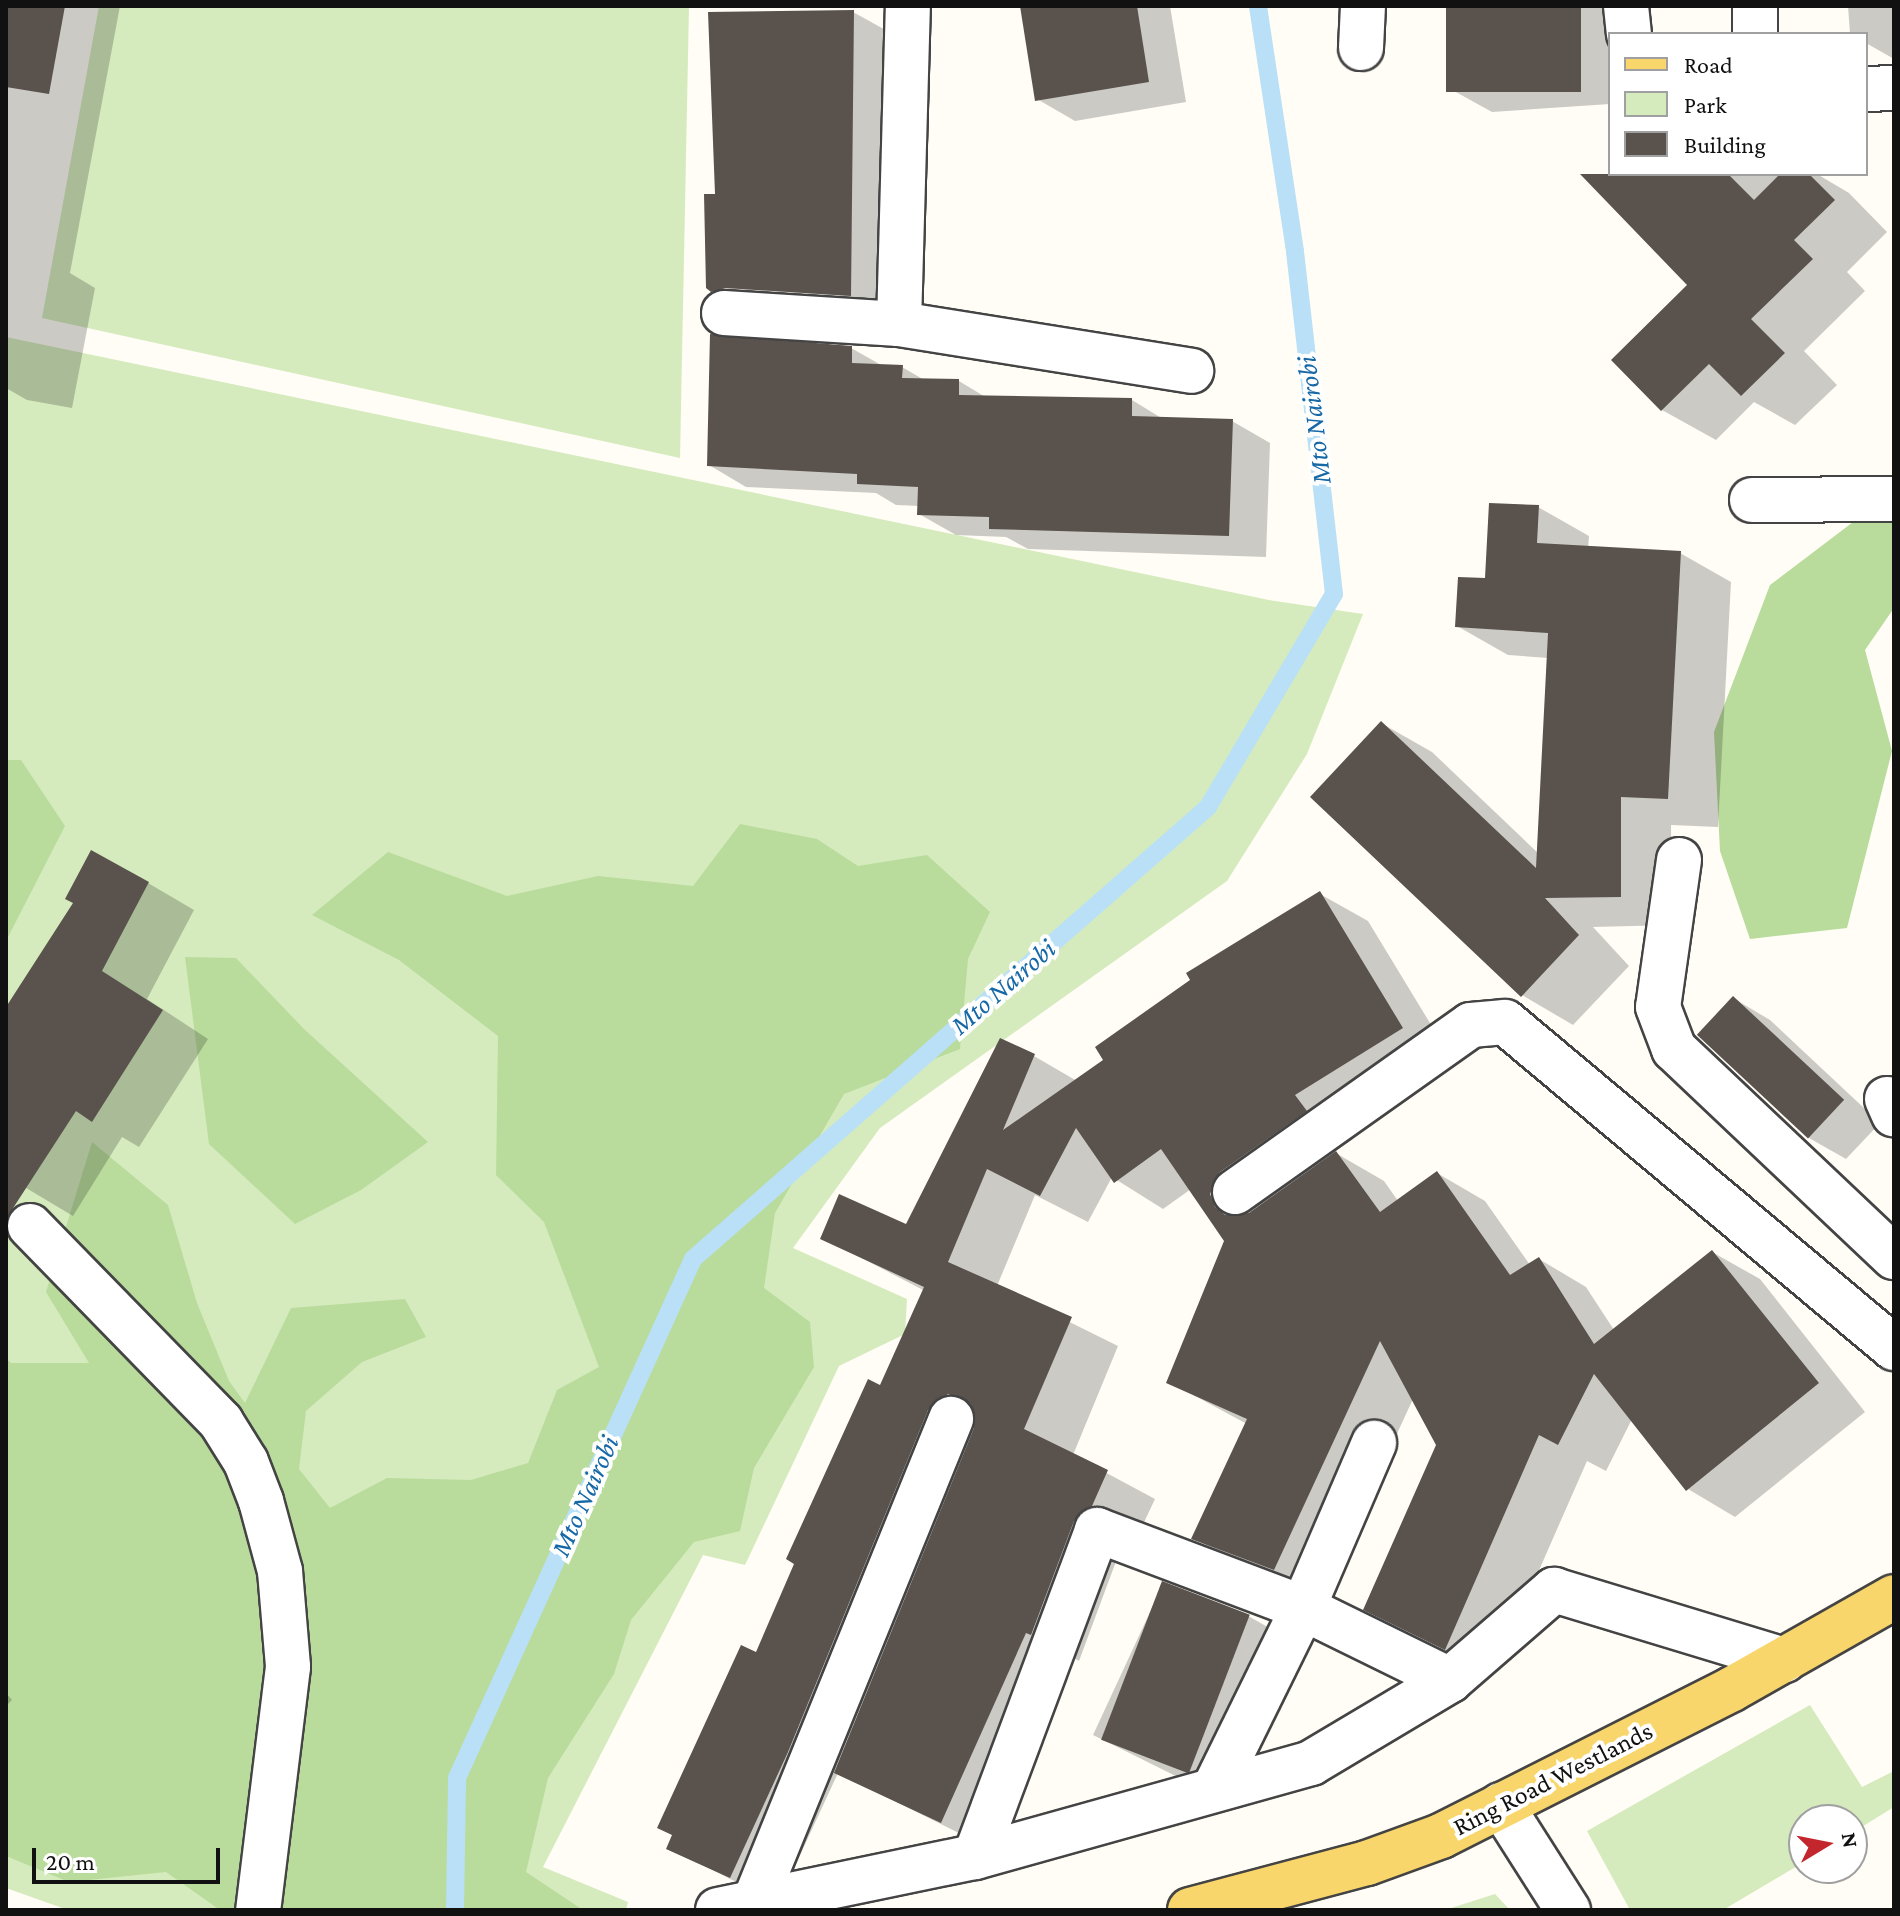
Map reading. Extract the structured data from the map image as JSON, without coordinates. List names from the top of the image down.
{
  "streets": {
    "main road": ["Ring Road Westlands"]
  },
  "water": ["Mto Nairobi"],
  "legend": ["Road", "Park", "Building"],
  "scale_bar": "20 m",
  "north": "right"
}
